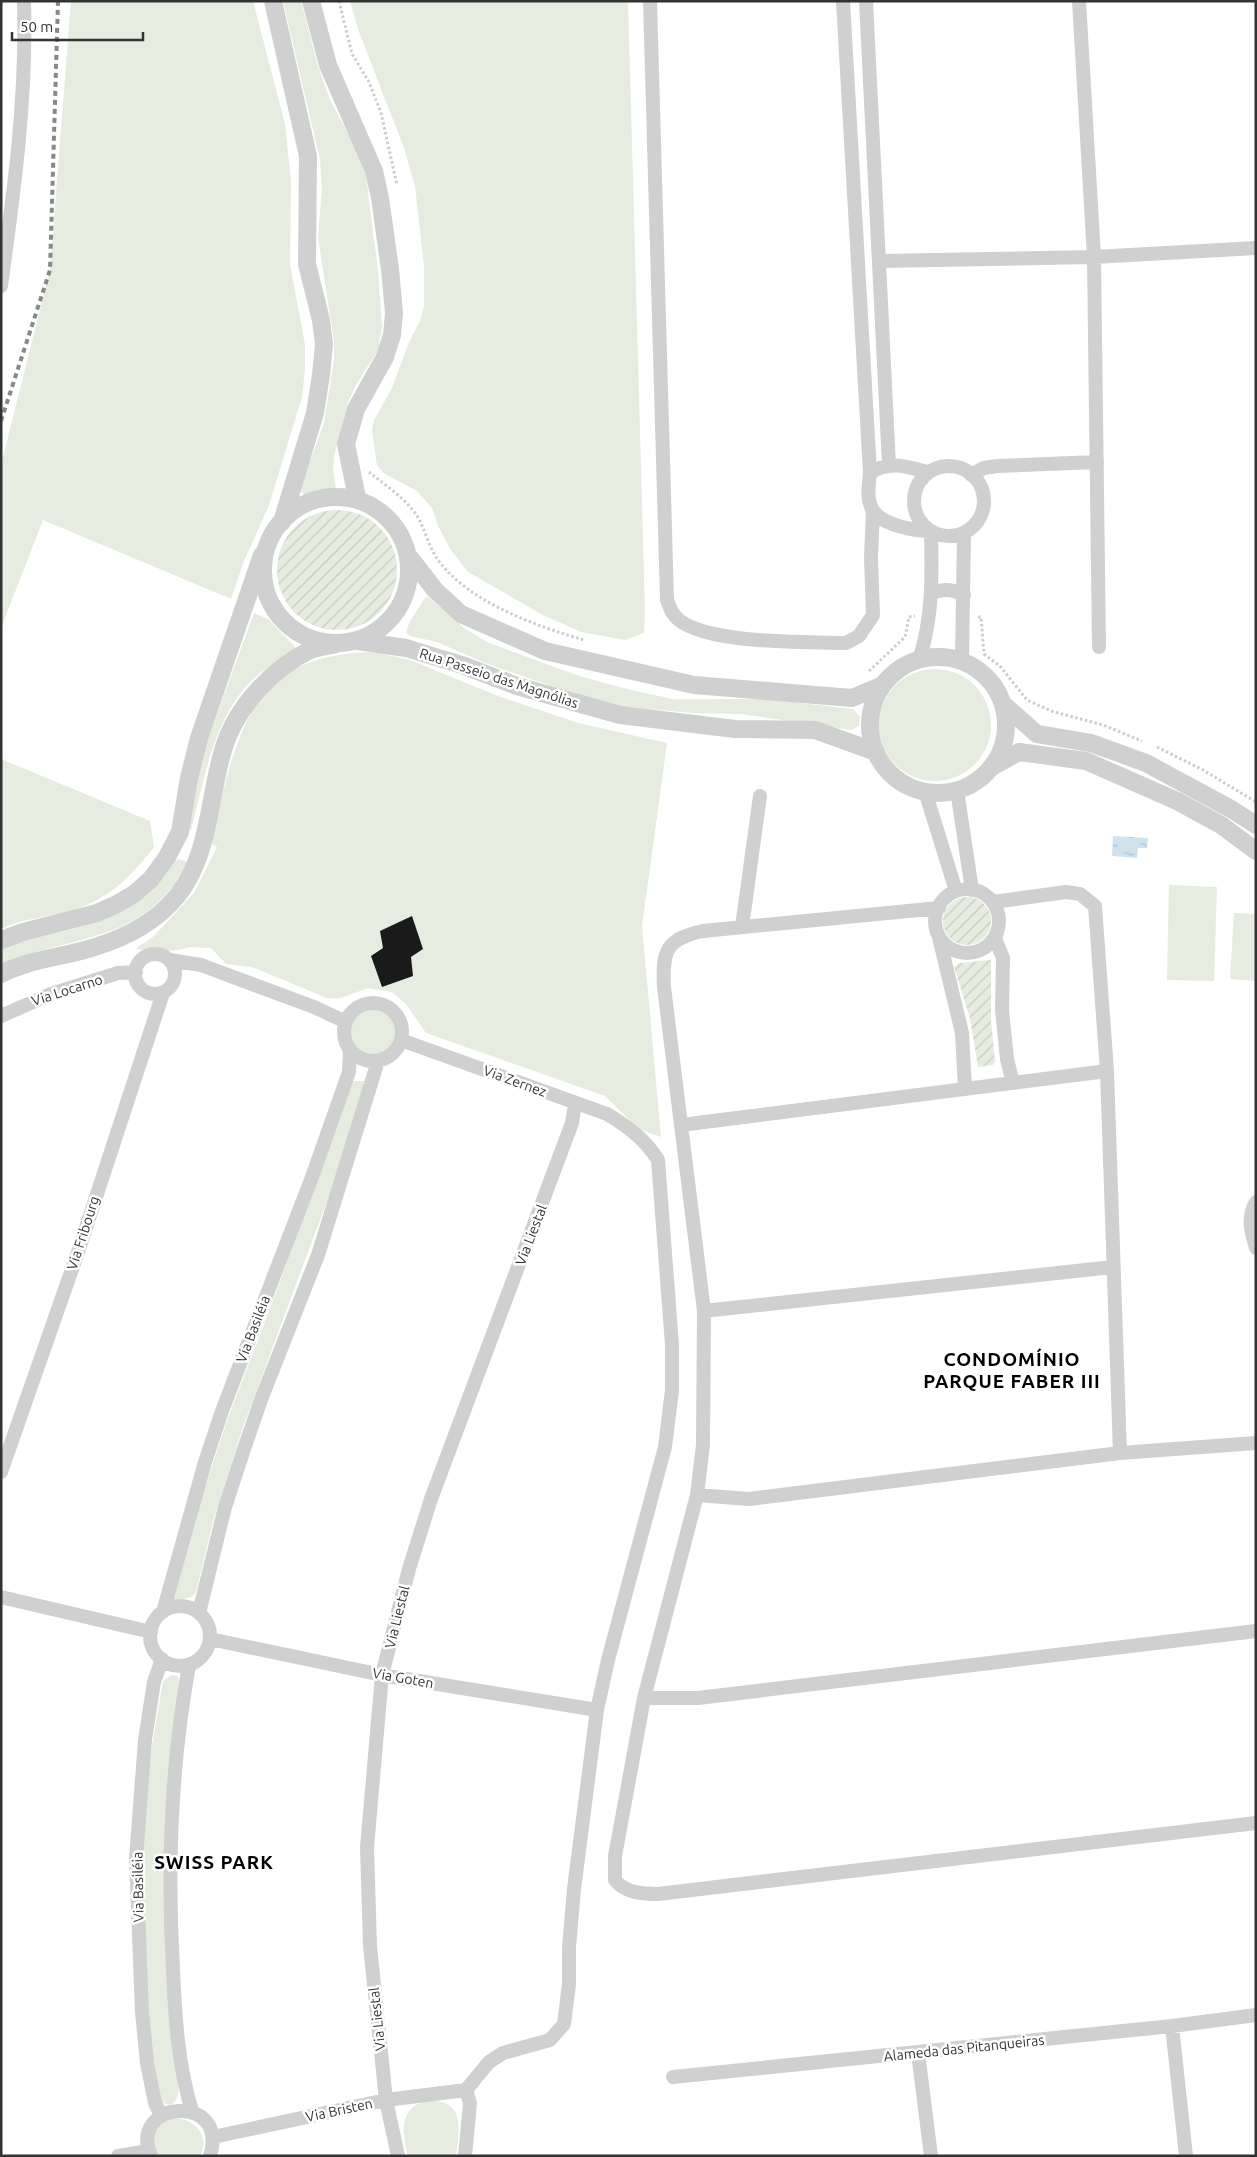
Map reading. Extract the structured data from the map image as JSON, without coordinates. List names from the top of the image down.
{
  "streets": {
    "street": [
      "Rua Passeio das Magnólias",
      "Via Locarno",
      "Via Zernez",
      "Via Fribourg",
      "Via Liestal",
      "Via Basiléia",
      "Via Goten",
      "Alameda das Pitanqueiras",
      "Via Bristen"
    ]
  },
  "crossings": [
    ["Via Locarno", "Via Fribourg"],
    ["Via Zernez", "Via Liestal"],
    ["Via Zernez", "Via Basiléia"],
    ["Via Zernez", "Via Goten"],
    ["Via Zernez", "Via Bristen"],
    ["Via Liestal", "Via Goten"],
    ["Via Liestal", "Via Bristen"],
    ["Via Basiléia", "Via Goten"]
  ],
  "districts": ["CONDOMÍNIO PARQUE FABER III", "SWISS PARK"],
  "scale_bar": "50 m"
}
